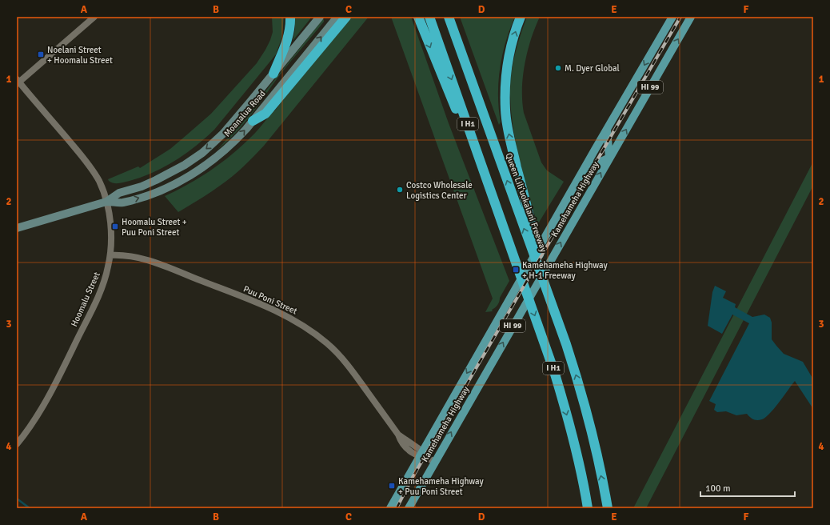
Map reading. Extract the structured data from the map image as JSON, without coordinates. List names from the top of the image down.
{
  "streets": {
    "highway": ["I H1", "Queen Liliʻuokalani Freeway"],
    "main road": ["HI 99", "Moanalua Road", "Kamehameha Highway"],
    "street": ["Hoomalu Street", "Puu Poni Street"]
  },
  "crossings": [
    ["Moanalua Road", "Hoomalu Street"],
    ["Kamehameha Highway", "Puu Poni Street"],
    ["Hoomalu Street", "Puu Poni Street"]
  ],
  "places": {
    "transit": [
      "Noelani Street + Hoomalu Street",
      "Hoomalu Street + Puu Poni Street",
      "Kamehameha Highway + H-1 Freeway",
      "Kamehameha Highway + Puu Poni Street"
    ],
    "other": ["M. Dyer Global", "Costco Wholesale Logistics Center"]
  },
  "scale_bar": "100 m",
  "grid": {
    "columns": [
      "A",
      "B",
      "C",
      "D",
      "E",
      "F"
    ],
    "rows": [
      "1",
      "2",
      "3",
      "4"
    ]
  }
}
